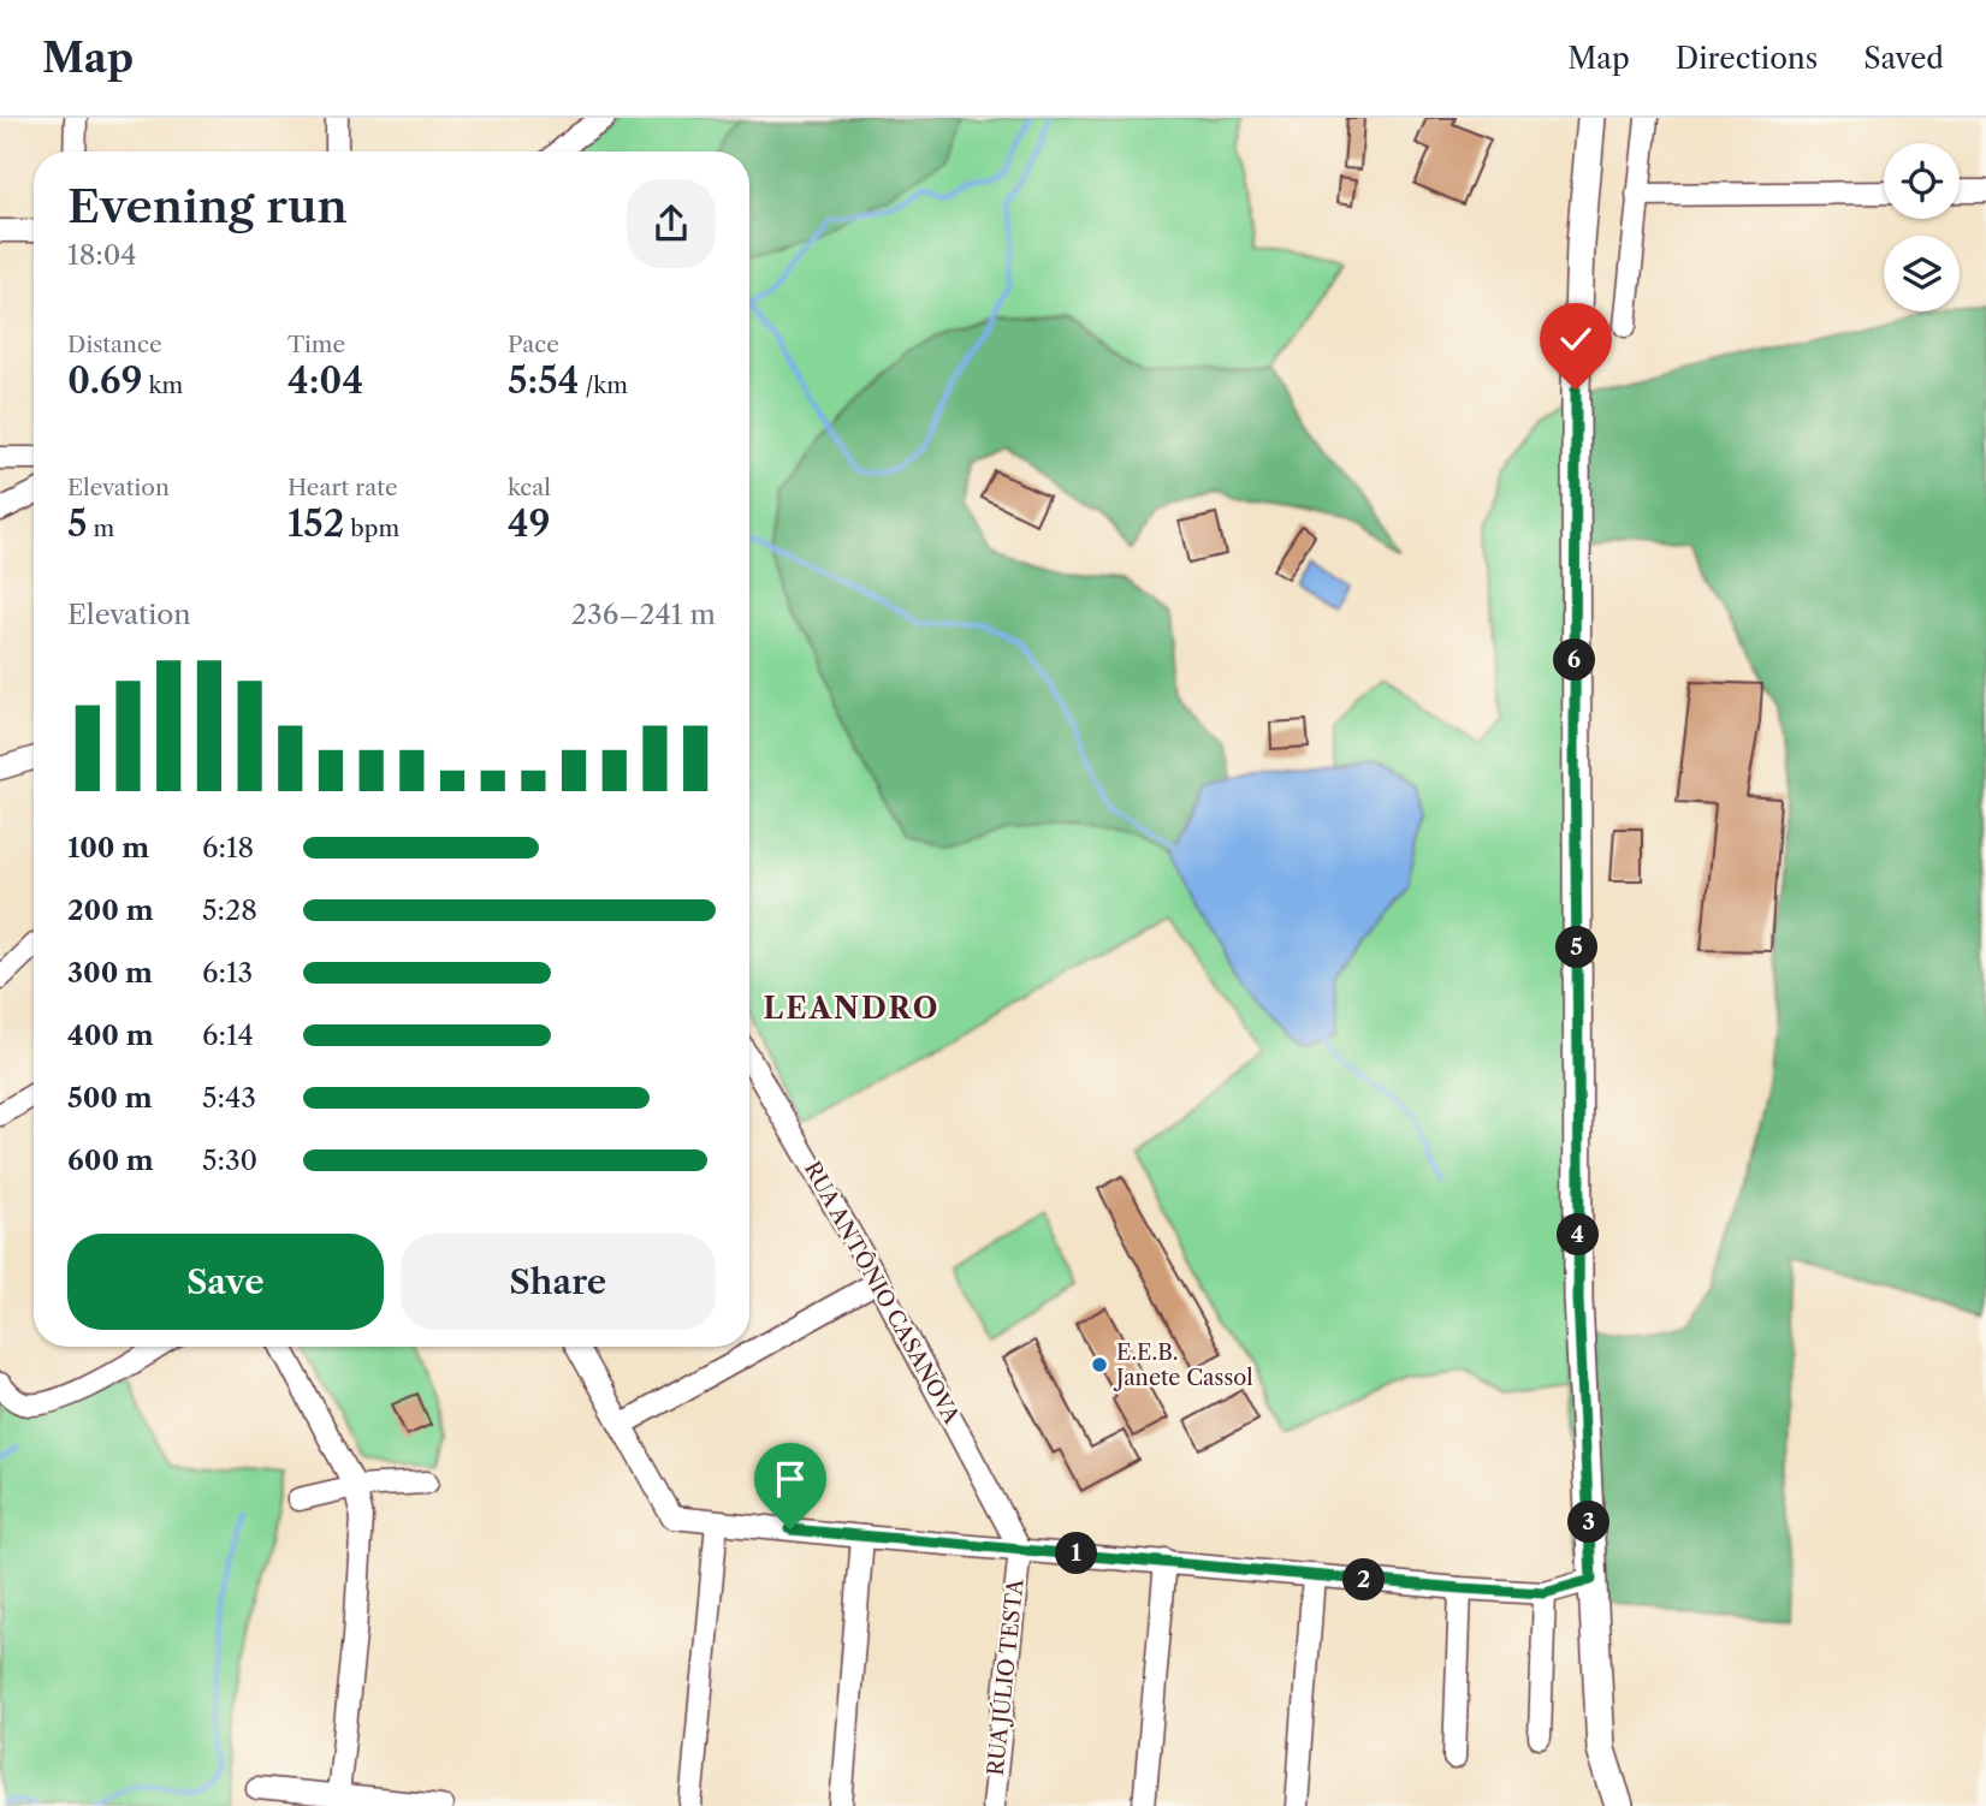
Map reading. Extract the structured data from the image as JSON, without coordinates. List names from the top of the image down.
{
  "streets": {
    "street": ["RUA ANTÔNIO CASANOVA", "RUA JÚLIO TESTA"]
  },
  "crossings": [
    ["RUA ANTÔNIO CASANOVA", "RUA JÚLIO TESTA"]
  ],
  "districts": ["LEANDRO"],
  "places": ["E.E.B. Janete Cassol"],
  "page": {
    "header": "Map",
    "nav": ["Map", "Directions", "Saved"],
    "heading": ["Evening run", "18:04"],
    "stats": [
      ["Distance", "0.69 km"],
      ["Time", "4:04"],
      ["Pace", "5:54 /km"],
      ["Elevation", "5 m"],
      ["Heart rate", "152 bpm"],
      ["kcal", "49"]
    ],
    "chart": ["Elevation", "236–241 m"],
    "pins": [
      "6",
      "5",
      "4",
      "3",
      "1",
      "2"
    ],
    "list": [
      {
        "name": "100 m",
        "note": "6:18"
      },
      {
        "name": "200 m",
        "note": "5:28"
      },
      {
        "name": "300 m",
        "note": "6:13"
      },
      {
        "name": "400 m",
        "note": "6:14"
      },
      {
        "name": "500 m",
        "note": "5:43"
      },
      {
        "name": "600 m",
        "note": "5:30"
      }
    ],
    "buttons": ["Save", "Share"]
  }
}
